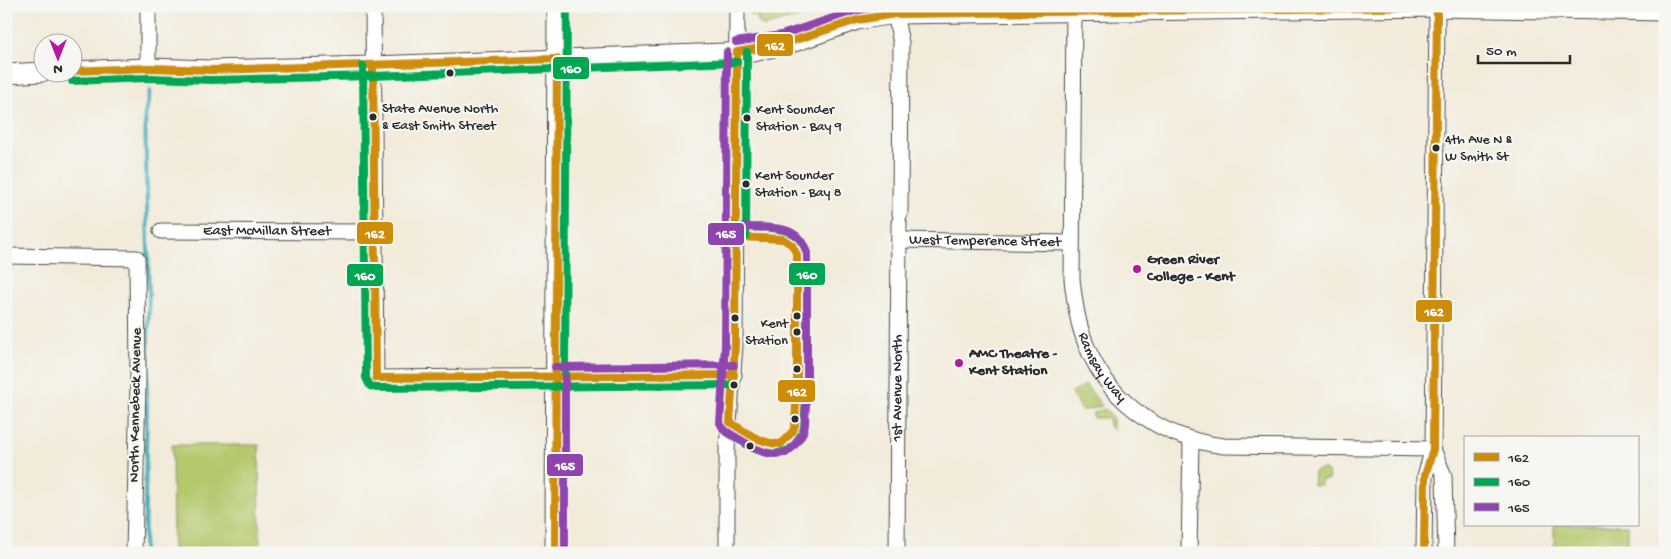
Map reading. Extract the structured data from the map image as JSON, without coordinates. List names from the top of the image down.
{
  "streets": {
    "street": [
      "East McMillan Street",
      "West Temperence Street",
      "Ramsay Way",
      "1st Avenue North",
      "North Kennebeck Avenue"
    ]
  },
  "crossings": [
    ["West Temperence Street", "Ramsay Way"],
    ["West Temperence Street", "1st Avenue North"]
  ],
  "places": [
    "State Avenue North & East Smith Street",
    "Kent Sounder Station - Bay 9",
    "4th Ave N & W Smith St",
    "Kent Sounder Station - Bay 8",
    "Green River College - Kent",
    "Kent Station",
    "AMC Theatre - Kent Station"
  ],
  "lines": ["transit line 160", "transit line 165", "transit line 162"],
  "legend": ["162", "160", "165"],
  "scale_bar": "50 m",
  "north": "bottom"
}
